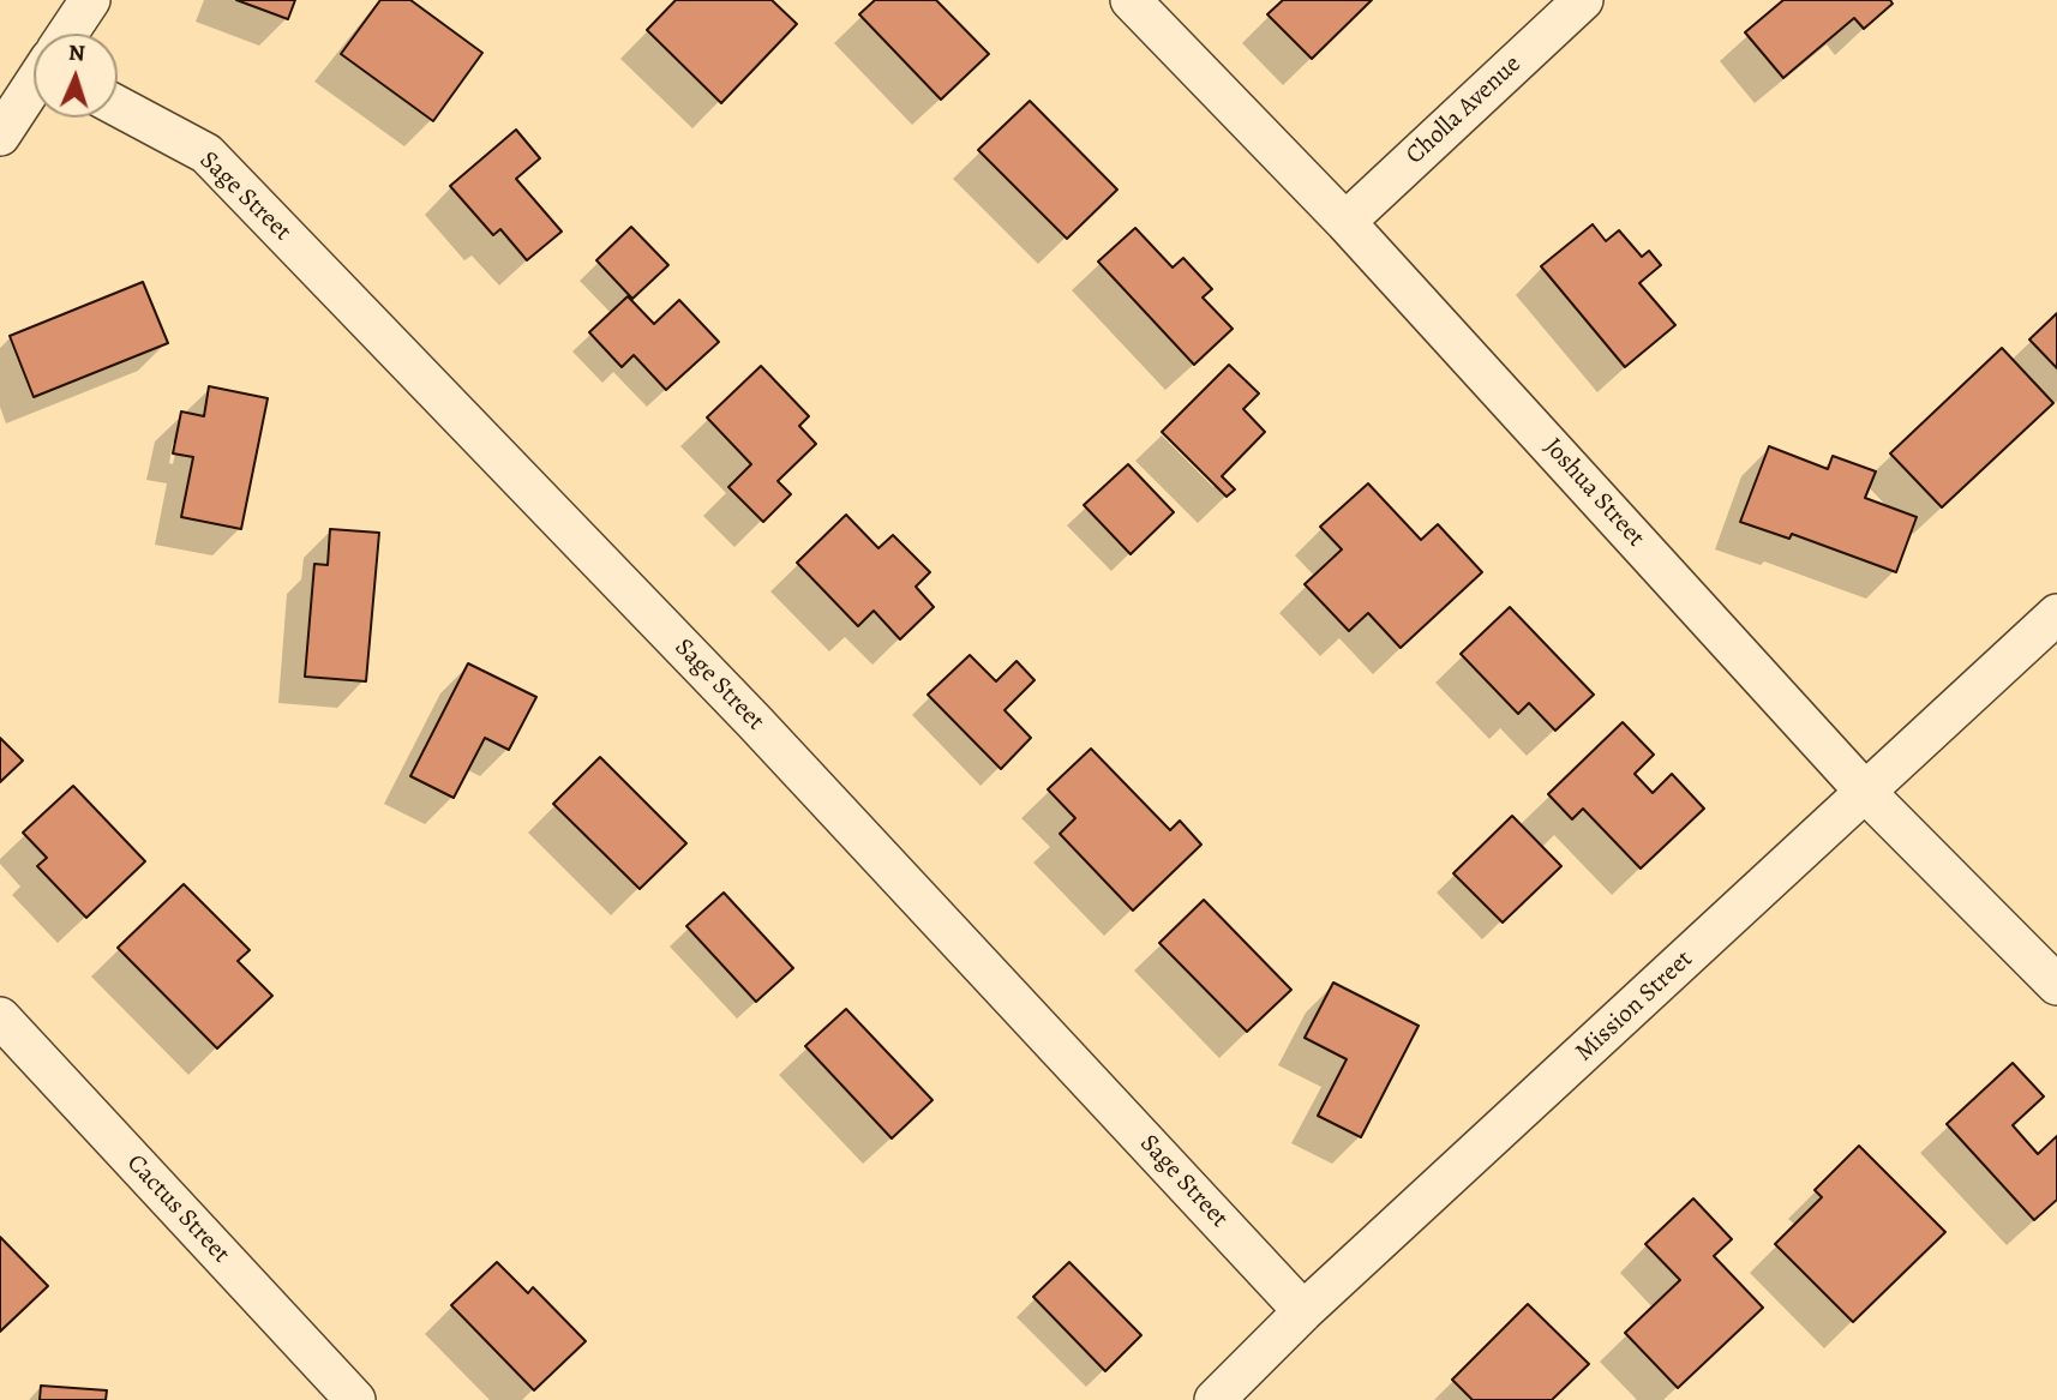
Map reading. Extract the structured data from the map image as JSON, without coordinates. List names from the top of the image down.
{
  "streets": {
    "street": [
      "Cholla Avenue",
      "Sage Street",
      "Joshua Street",
      "Mission Street",
      "Cactus Street"
    ]
  },
  "crossings": [
    ["Cholla Avenue", "Joshua Street"],
    ["Sage Street", "Mission Street"],
    ["Joshua Street", "Mission Street"]
  ],
  "north": "top"
}
